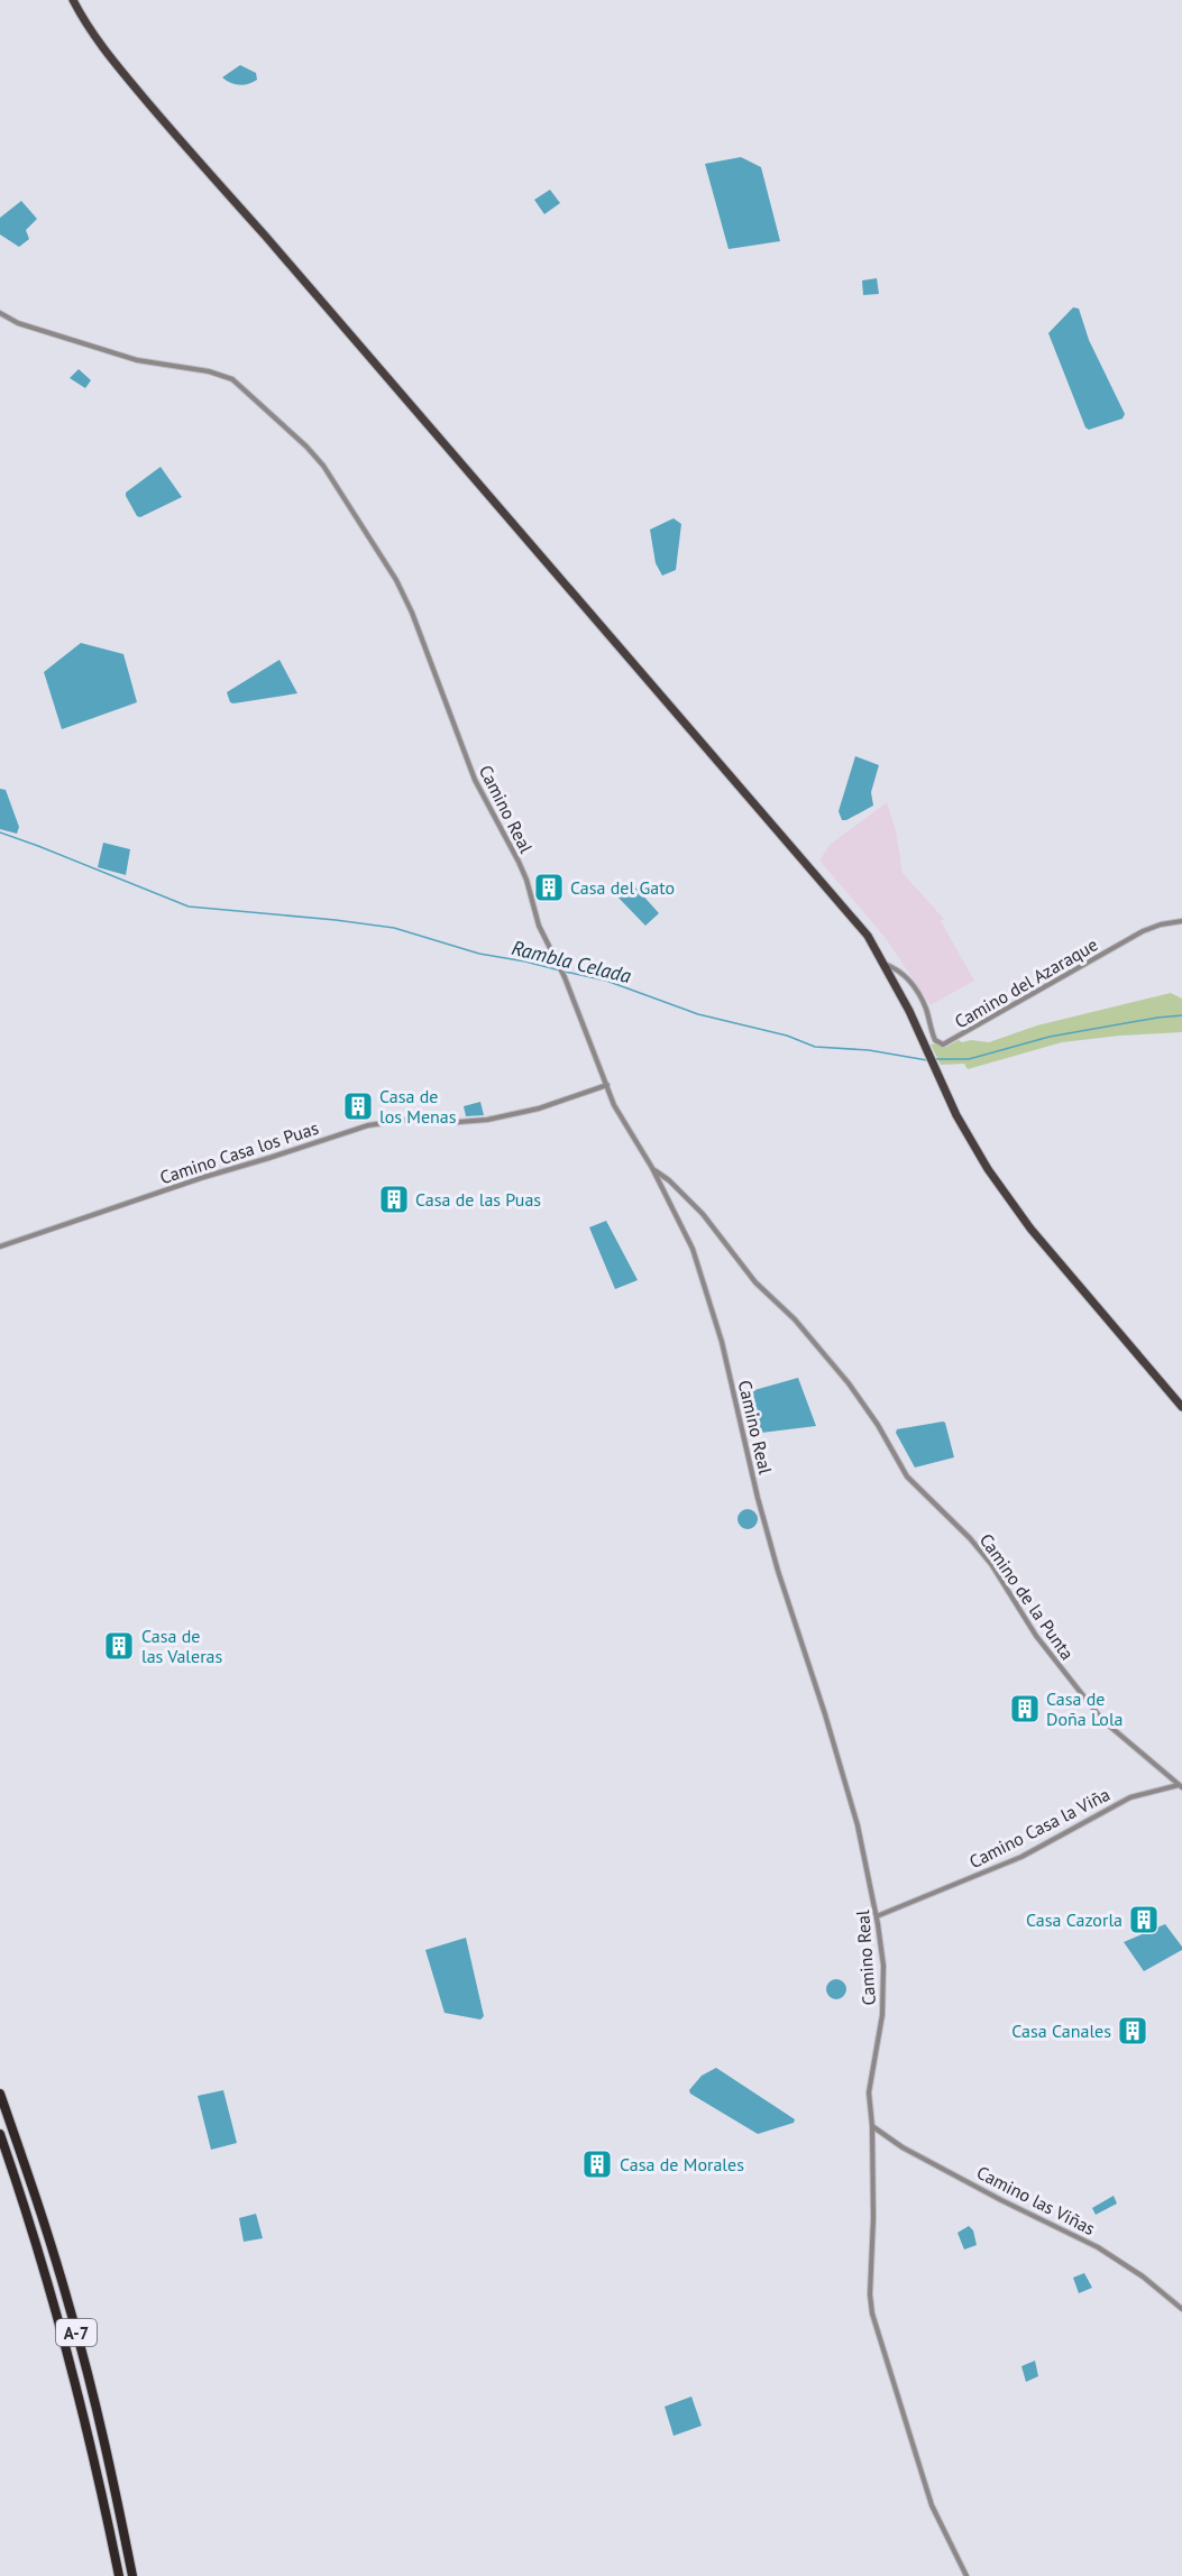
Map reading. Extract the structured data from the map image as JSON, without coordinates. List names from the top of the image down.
{
  "streets": {
    "highway": ["A-7"],
    "street": [
      "Camino Real",
      "Camino del Azaraque",
      "Camino Casa los Puas",
      "Camino de la Punta",
      "Camino Casa la Viña",
      "Camino las Viñas"
    ]
  },
  "crossings": [
    ["Camino Real", "Camino Casa los Puas"],
    ["Camino Real", "Camino de la Punta"],
    ["Camino Real", "Camino Casa la Viña"],
    ["Camino Real", "Camino las Viñas"],
    ["Camino de la Punta", "Camino Casa la Viña"]
  ],
  "water": ["Rambla Celada"],
  "places": {
    "building": [
      "Casa del Gato",
      "Casa de los Menas",
      "Casa de las Puas",
      "Casa de las Valeras",
      "Casa de Doña Lola",
      "Casa Cazorla",
      "Casa Canales",
      "Casa de Morales"
    ]
  }
}
